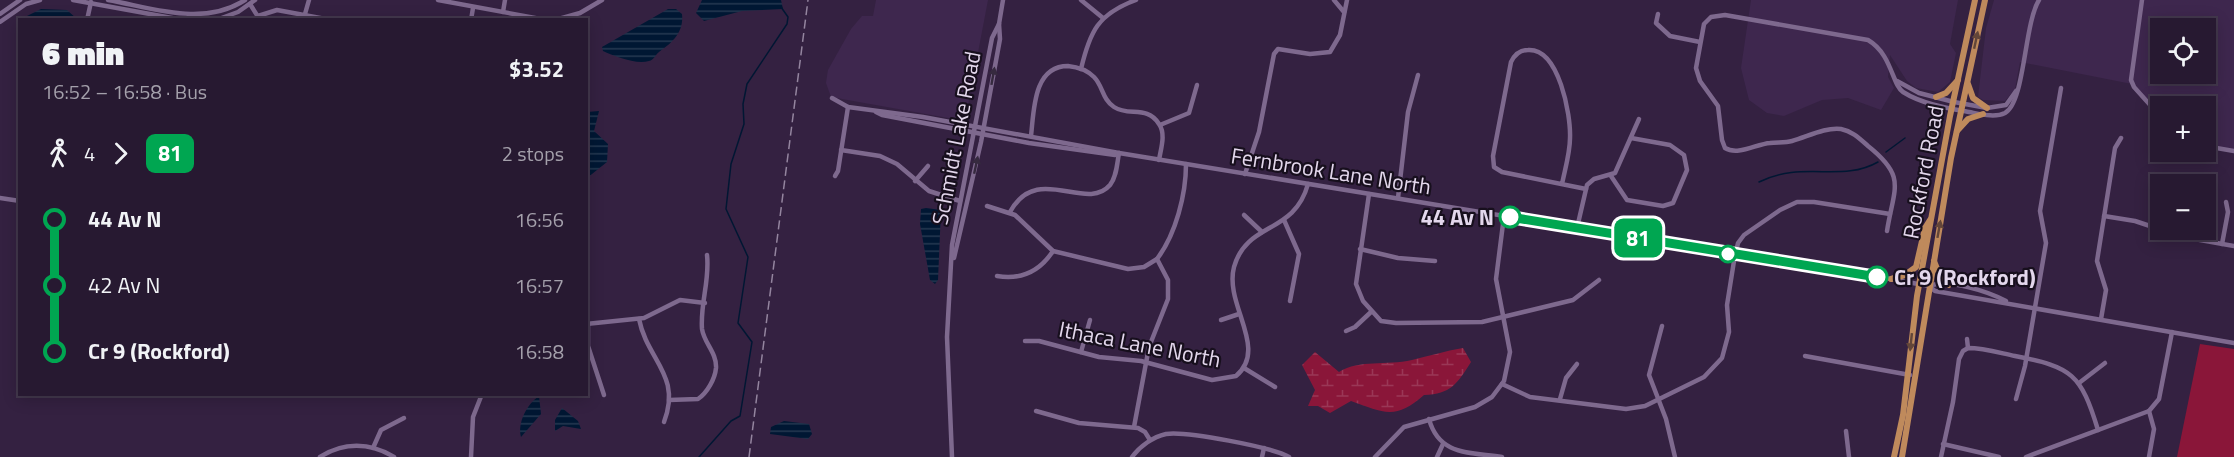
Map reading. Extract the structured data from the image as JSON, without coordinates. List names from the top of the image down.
{
  "streets": {
    "main road": ["Rockford Road"],
    "street": ["Schmidt Lake Road", "Fernbrook Lane North", "Ithaca Lane North"]
  },
  "crossings": [
    ["Schmidt Lake Road", "Fernbrook Lane North"],
    ["Fernbrook Lane North", "Rockford Road"]
  ],
  "places": ["44 Av N", "Cr 9 (Rockford)"],
  "lines": ["bus line 81"],
  "page": {
    "on_map": "81",
    "map_buttons": ["+", "−"],
    "heading": ["6 min", "16:52 – 16:58 · Bus", "$3.52"],
    "legs": ["4", "81", "2 stops"],
    "list": [
      {
        "name": "44 Av N",
        "value": "16:56"
      },
      {
        "name": "42 Av N",
        "value": "16:57"
      },
      {
        "name": "Cr 9 (Rockford)",
        "value": "16:58"
      }
    ]
  }
}
